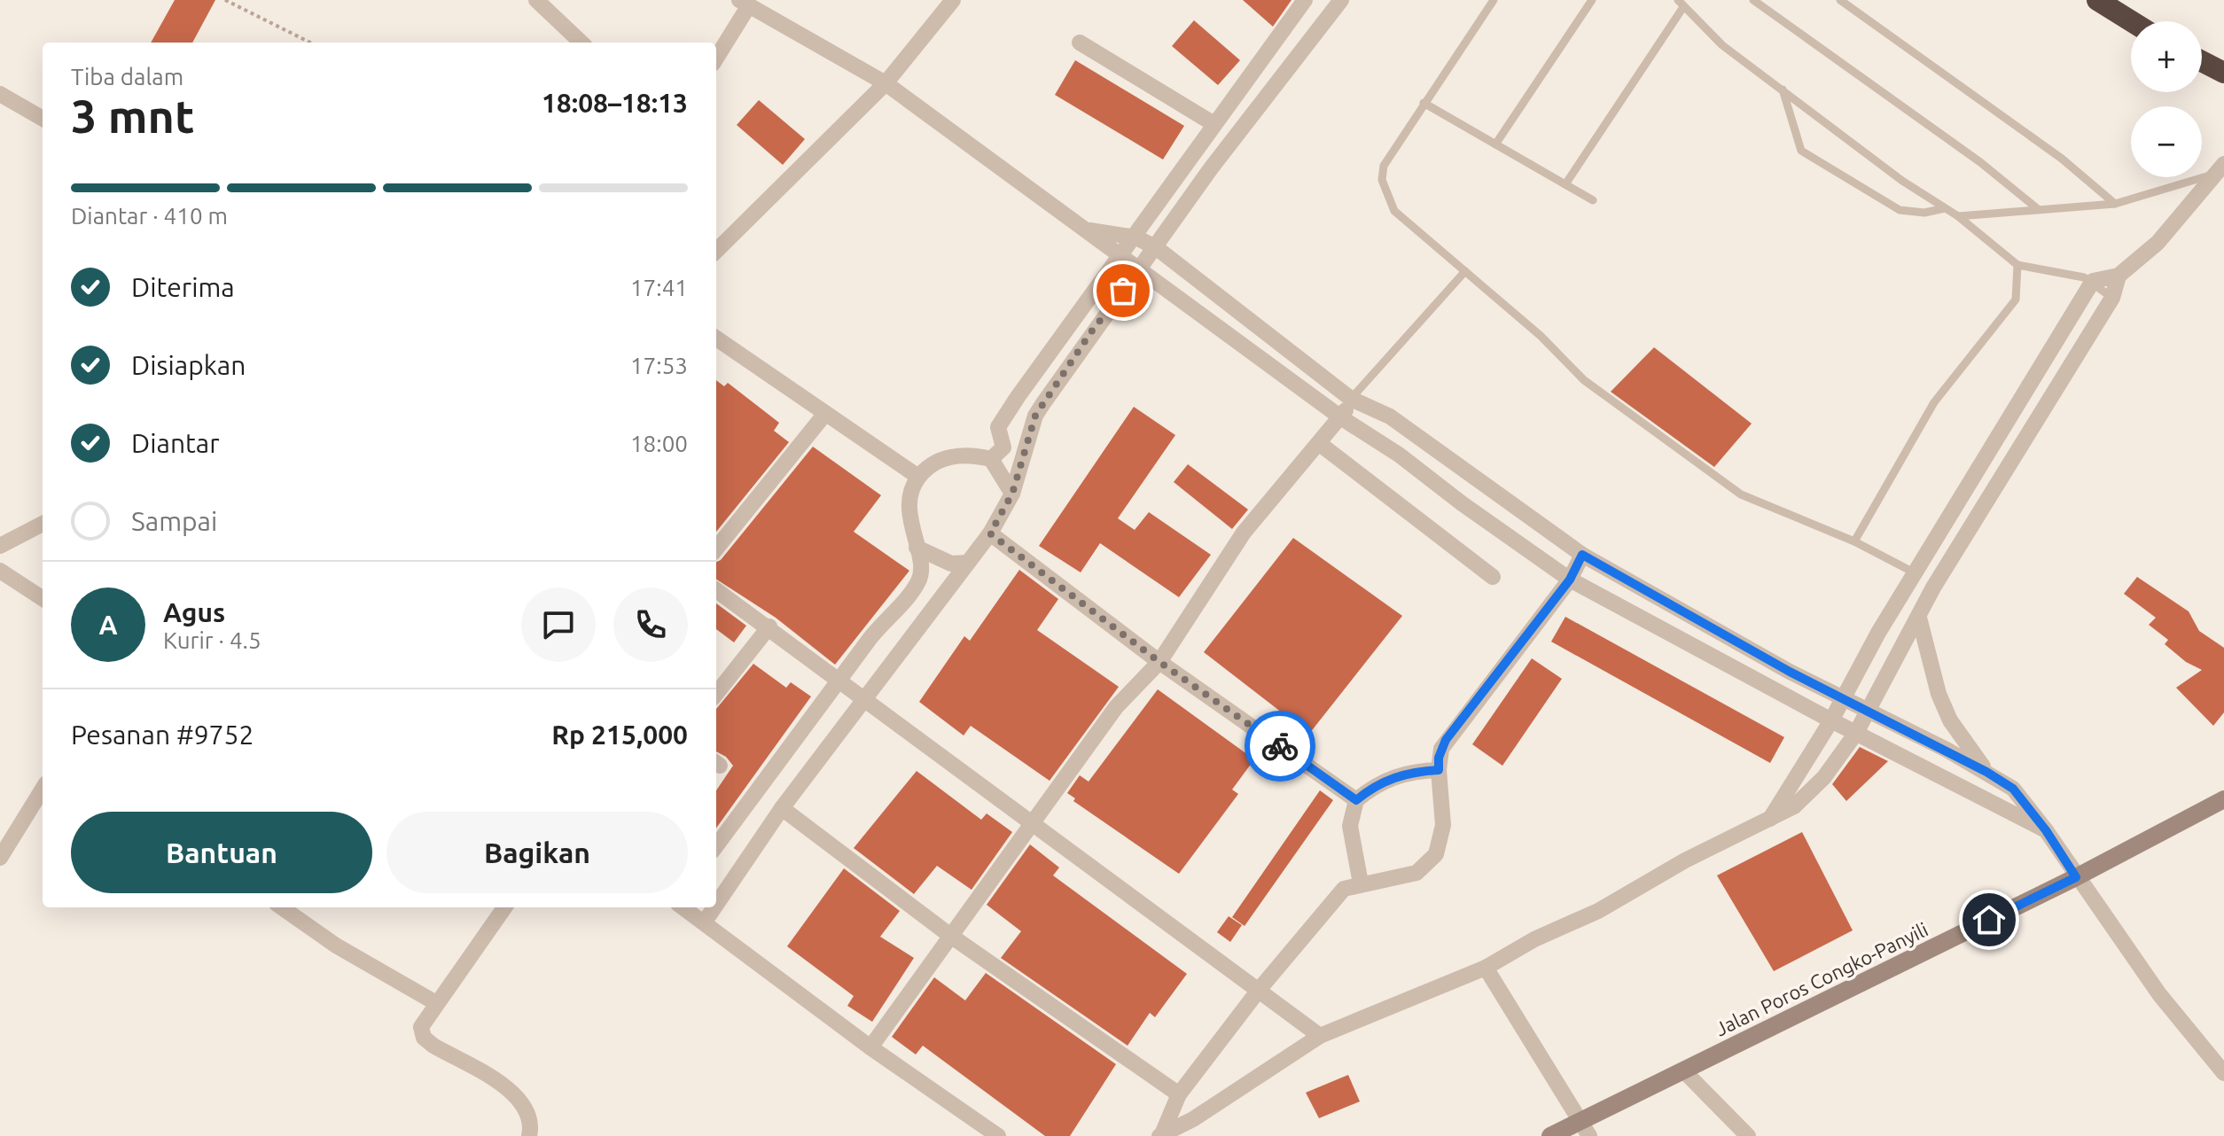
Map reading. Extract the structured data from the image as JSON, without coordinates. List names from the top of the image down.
{
  "streets": {
    "main road": ["Jalan Poros Congko-Panyili"]
  },
  "page": {
    "map_buttons": ["+", "−"],
    "heading": ["3 mnt", "Tiba dalam", "18:08–18:13"],
    "panel": [
      "Agus",
      "Kurir · 4.5",
      "Pesanan #9752",
      "Rp 215,000"
    ],
    "bar": "Diantar · 410 m",
    "list": [
      ["Diterima", "17:41"],
      ["Disiapkan", "17:53"],
      ["Diantar", "18:00"],
      "Sampai"
    ],
    "round": "A",
    "buttons": ["Bantuan", "Bagikan"]
  }
}
